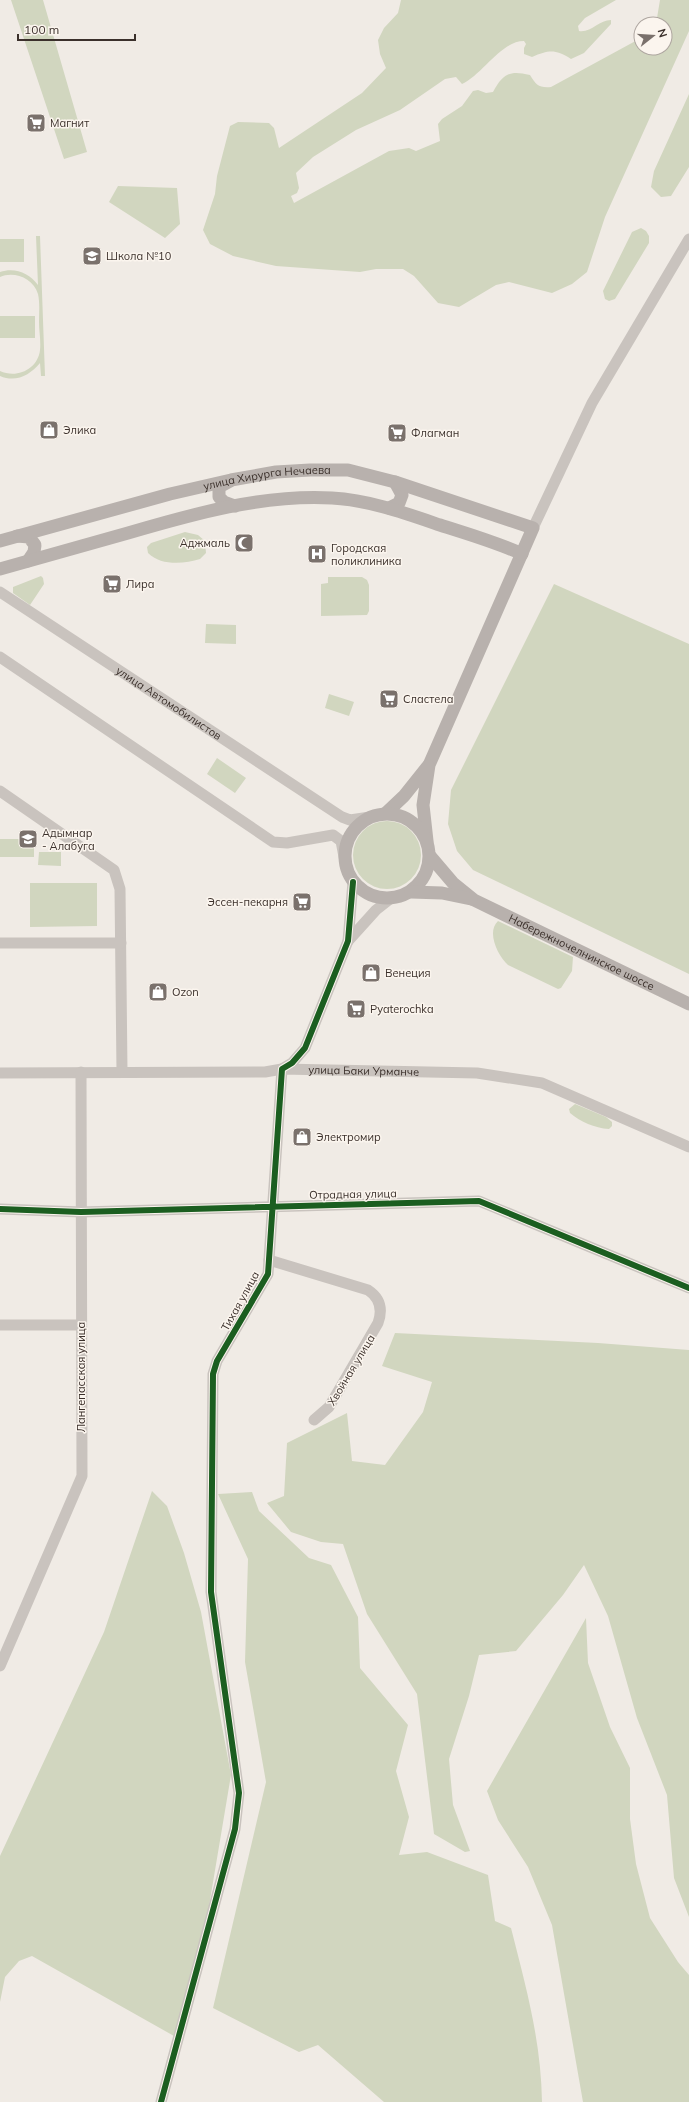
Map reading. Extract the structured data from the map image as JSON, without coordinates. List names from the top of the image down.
{
  "streets": {
    "main road": ["улица Хирурга Нечаева", "Набережночелнинское шоссе"],
    "street": [
      "улица Автомобилистов",
      "улица Баки Урманче",
      "Отрадная улица",
      "Тихая улица",
      "Хвойная улица",
      "Лангепасская улица"
    ]
  },
  "crossings": [
    ["улица Автомобилистов", "Набережночелнинское шоссе"],
    ["улица Баки Урманче", "Тихая улица"],
    ["улица Баки Урманче", "Лангепасская улица"],
    ["Отрадная улица", "Тихая улица"],
    ["Отрадная улица", "Лангепасская улица"],
    ["Тихая улица", "Хвойная улица"]
  ],
  "places": {
    "supermarket": [
      "Магнит",
      "Флагман",
      "Лира",
      "Сластела",
      "Эссен-пекарня",
      "Pyaterochka"
    ],
    "school or university": ["Школа №10", "Адымнар - Алабуга"],
    "shop": [
      "Элика",
      "Венеция",
      "Ozon",
      "Электромир"
    ],
    "mosque": ["Аджмаль"],
    "hospital": ["Городская поликлиника"]
  },
  "scale_bar": "100 m",
  "north": "right"
}
